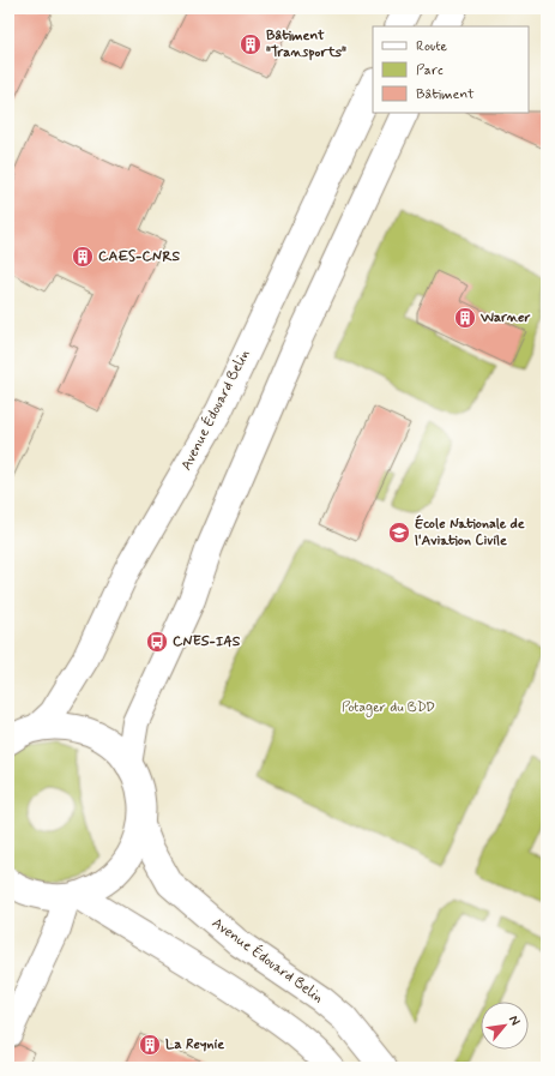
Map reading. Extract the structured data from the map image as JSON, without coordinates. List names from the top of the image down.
{
  "streets": {
    "street": ["Avenue Édouard Belin"]
  },
  "parks": ["Potager du BDD"],
  "places": {
    "building": [
      "Bâtiment \"Transports\"",
      "CAES-CNRS",
      "Warner",
      "La Reynie"
    ],
    "school or university": ["École Nationale de l'Aviation Civile"],
    "bus stop": ["CNES-IAS"]
  },
  "legend": ["Route", "Parc", "Bâtiment"],
  "north": "top right"
}
